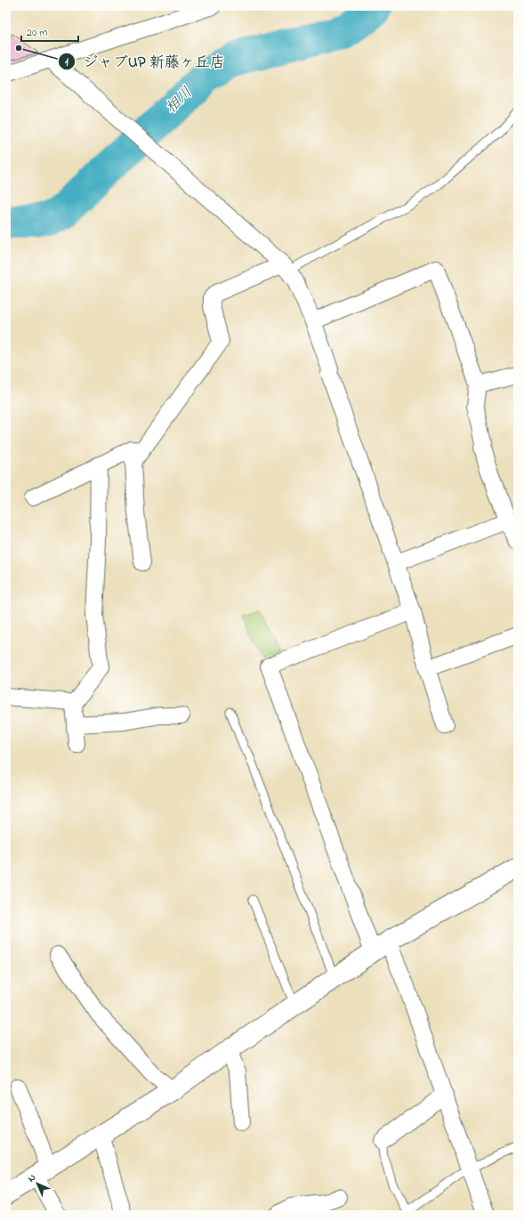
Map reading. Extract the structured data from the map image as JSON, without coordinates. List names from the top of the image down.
{
  "water": ["相川"],
  "places": ["ジャブUP 新藤ヶ丘店"],
  "scale_bar": "20 m",
  "north": "top left"
}
